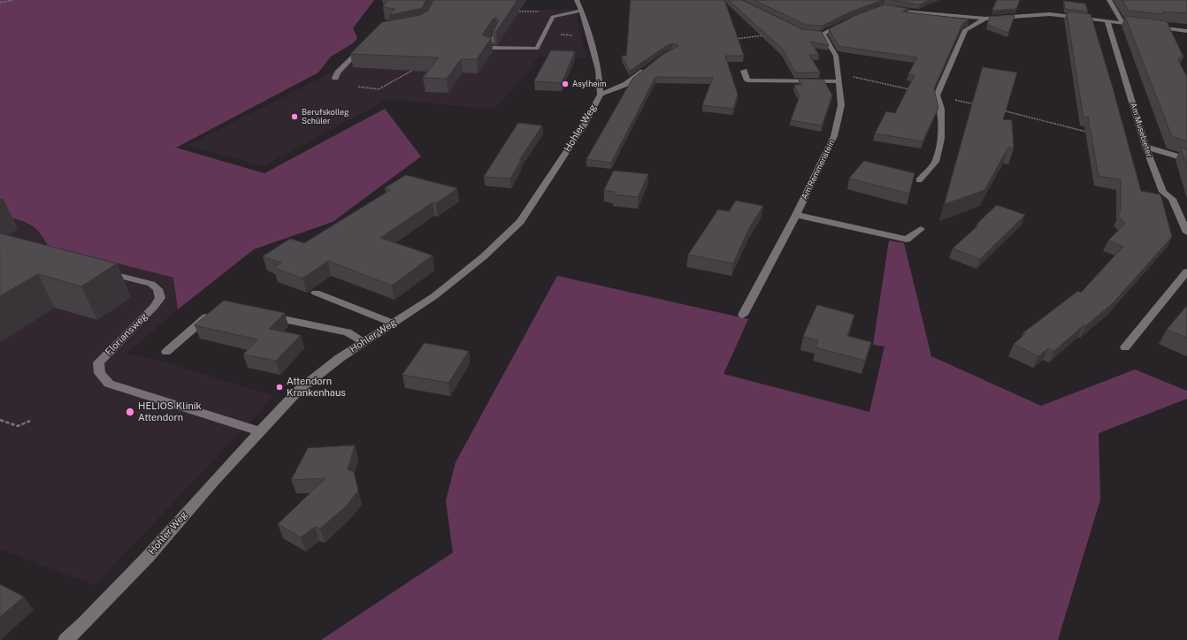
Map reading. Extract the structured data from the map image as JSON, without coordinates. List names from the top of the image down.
{
  "streets": {
    "street": [
      "Hohler Weg",
      "Am Musebieter",
      "Am Remmenstein",
      "Floriansweg"
    ]
  },
  "crossings": [
    ["Hohler Weg", "Floriansweg"]
  ],
  "places": [
    "Asylheim",
    "Berufskolleg Schüler",
    "Attendorn Krankenhaus",
    "HELIOS Klinik Attendorn"
  ]
}
